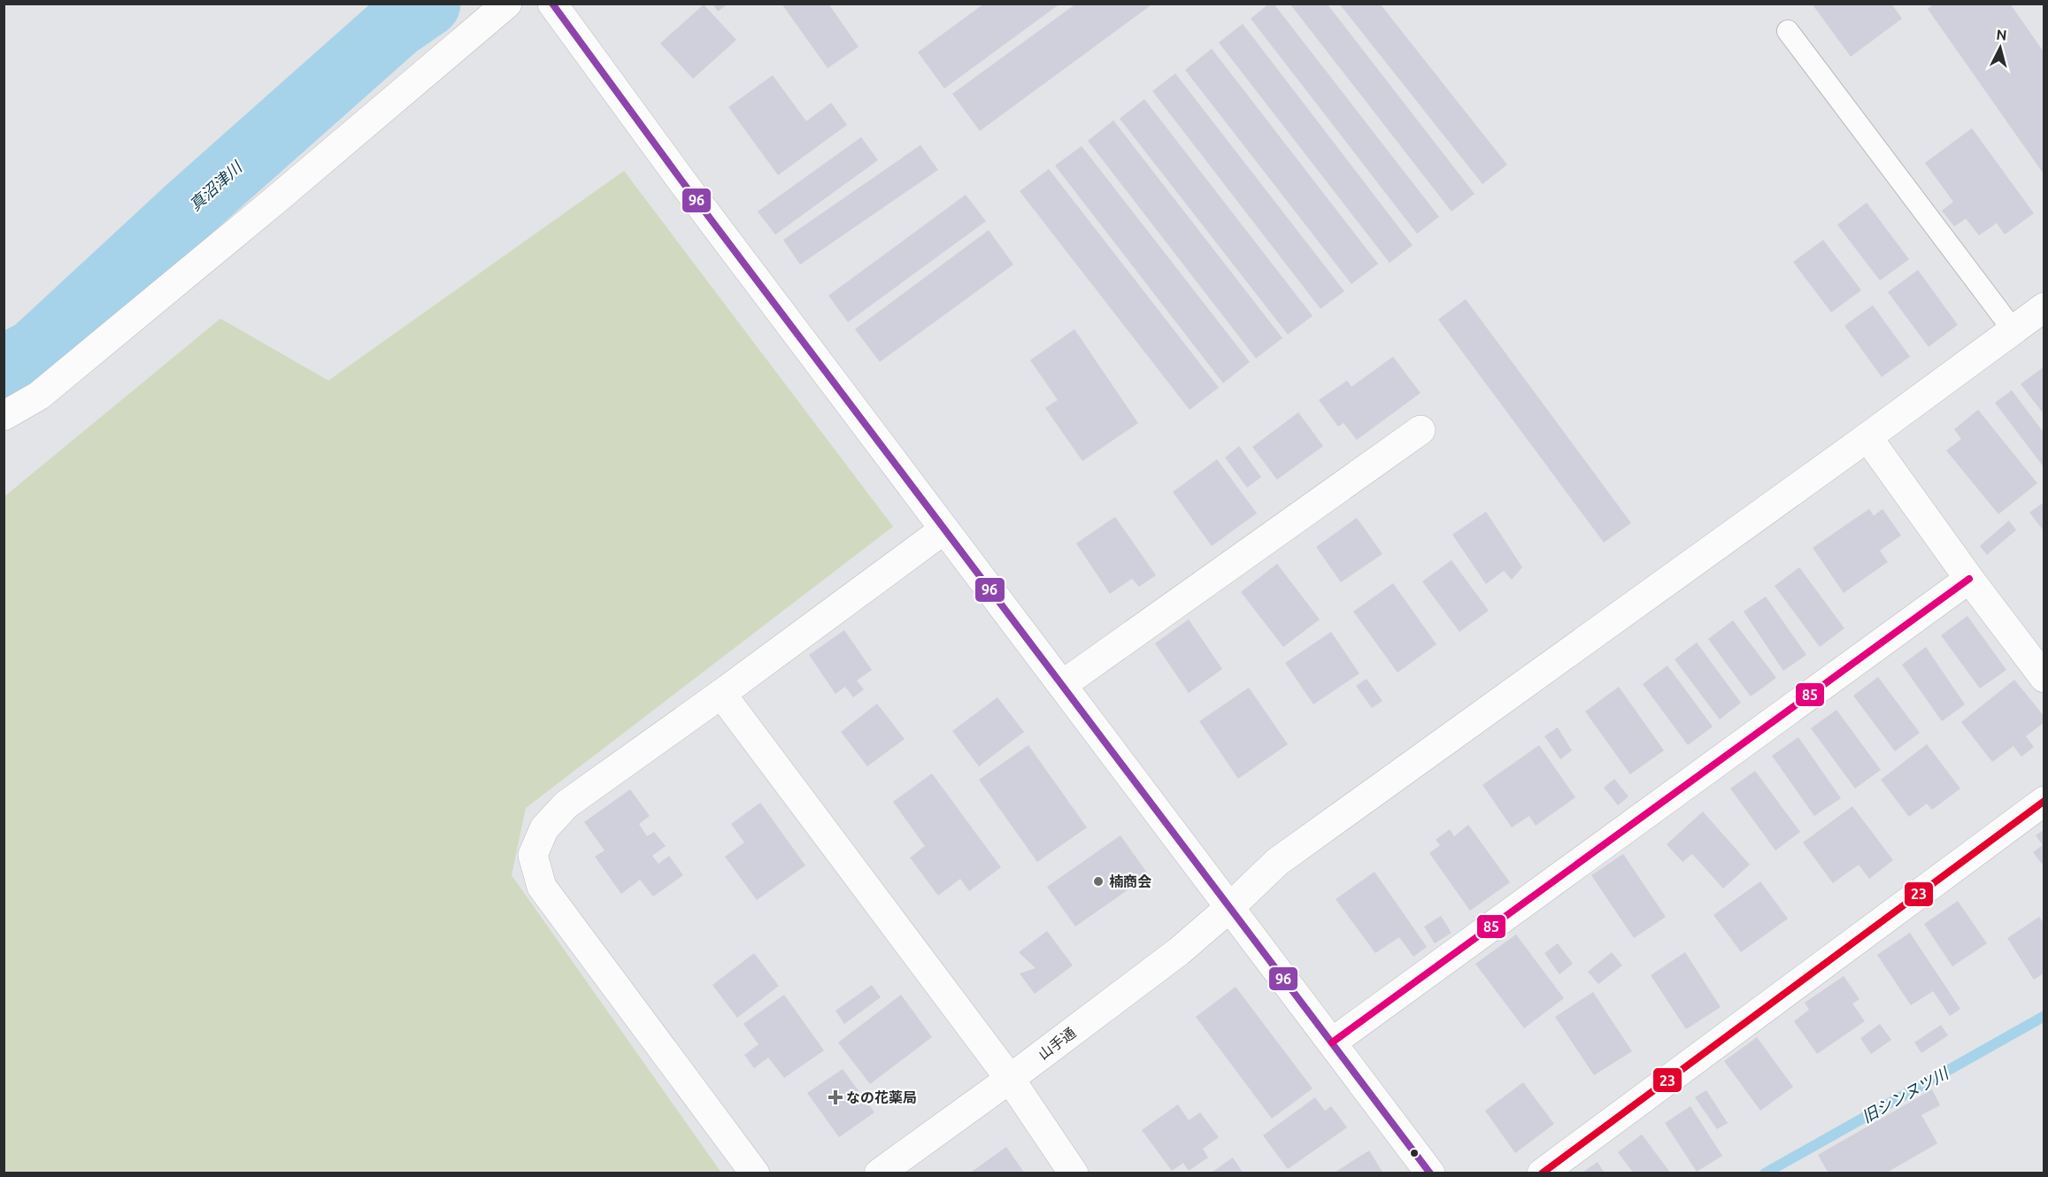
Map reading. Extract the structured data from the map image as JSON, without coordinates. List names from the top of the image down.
{
  "streets": {
    "street": ["山手通"]
  },
  "water": ["真沼津川", "旧シンヌツ川"],
  "places": {
    "other": ["楠商会"],
    "health": ["なの花薬局"]
  },
  "lines": ["transit line 96", "transit line 85", "transit line 23"],
  "north": "top"
}
